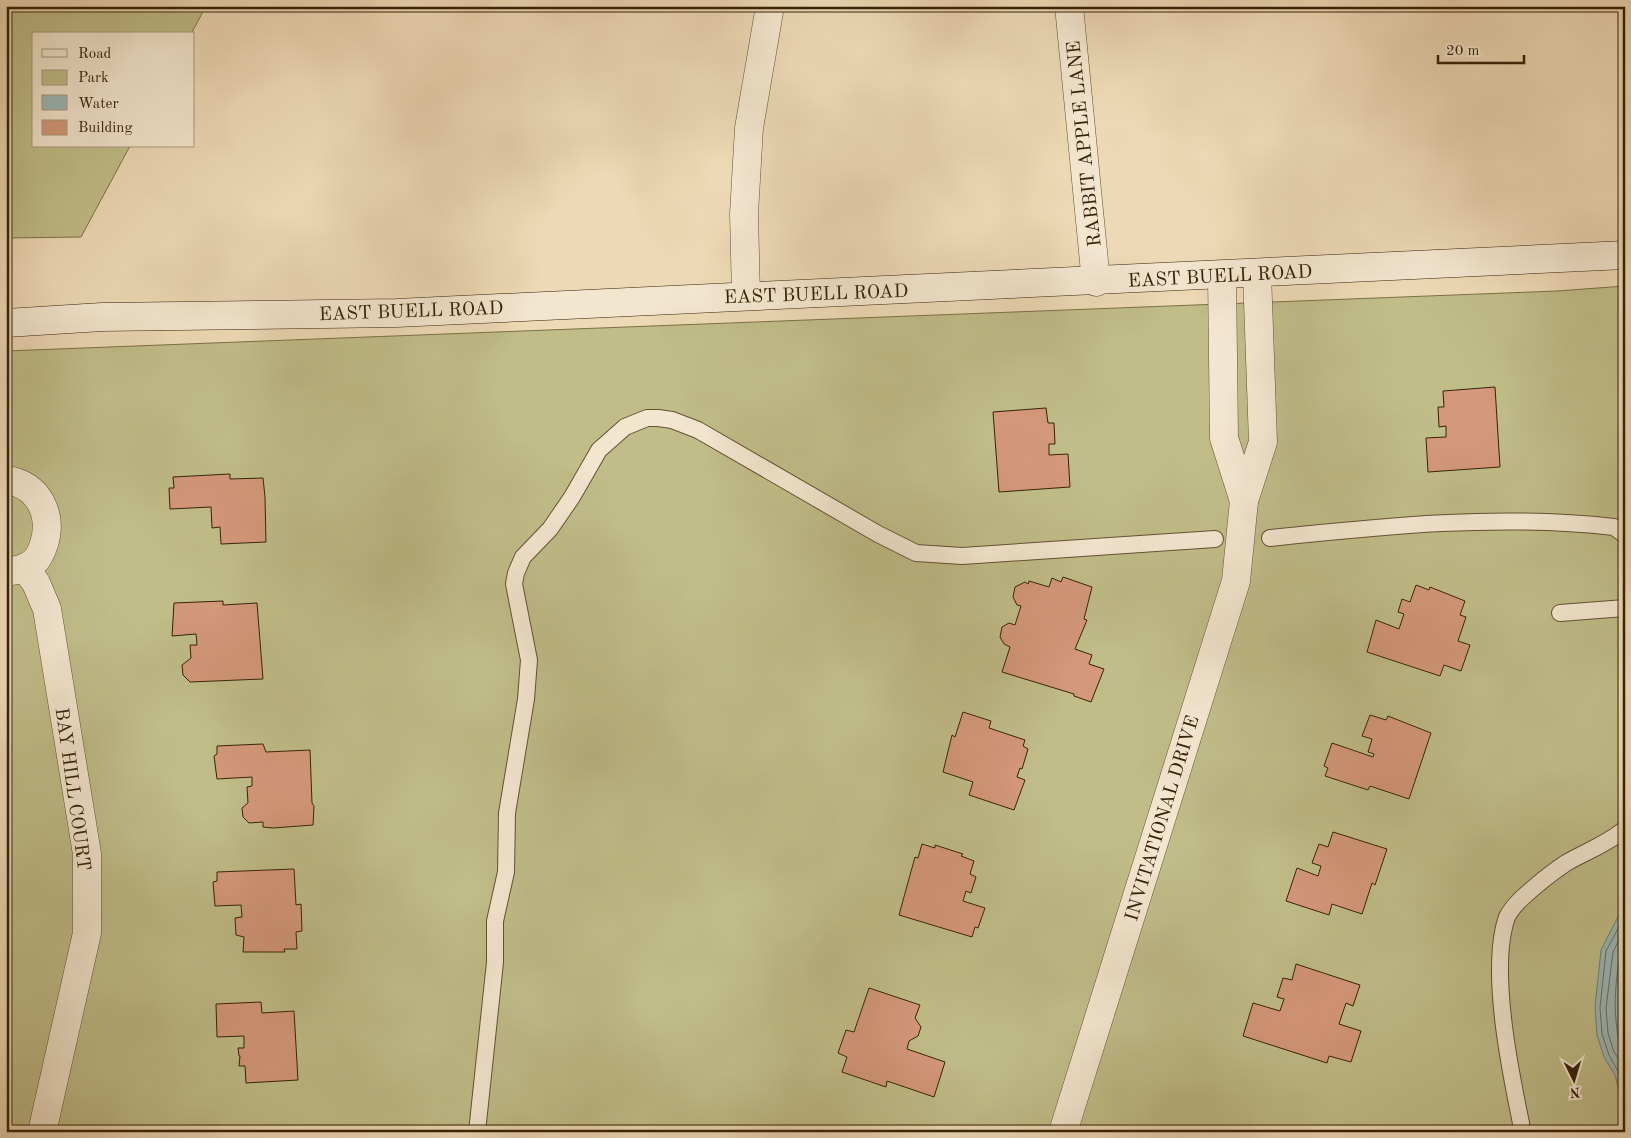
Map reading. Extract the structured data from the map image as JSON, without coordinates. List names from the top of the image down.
{
  "streets": {
    "street": [
      "RABBIT APPLE LANE",
      "EAST BUELL ROAD",
      "BAY HILL COURT",
      "INVITATIONAL DRIVE"
    ]
  },
  "crossings": [
    ["RABBIT APPLE LANE", "EAST BUELL ROAD"],
    ["EAST BUELL ROAD", "INVITATIONAL DRIVE"]
  ],
  "legend": [
    "Road",
    "Park",
    "Water",
    "Building"
  ],
  "scale_bar": "20 m",
  "north": "bottom"
}
